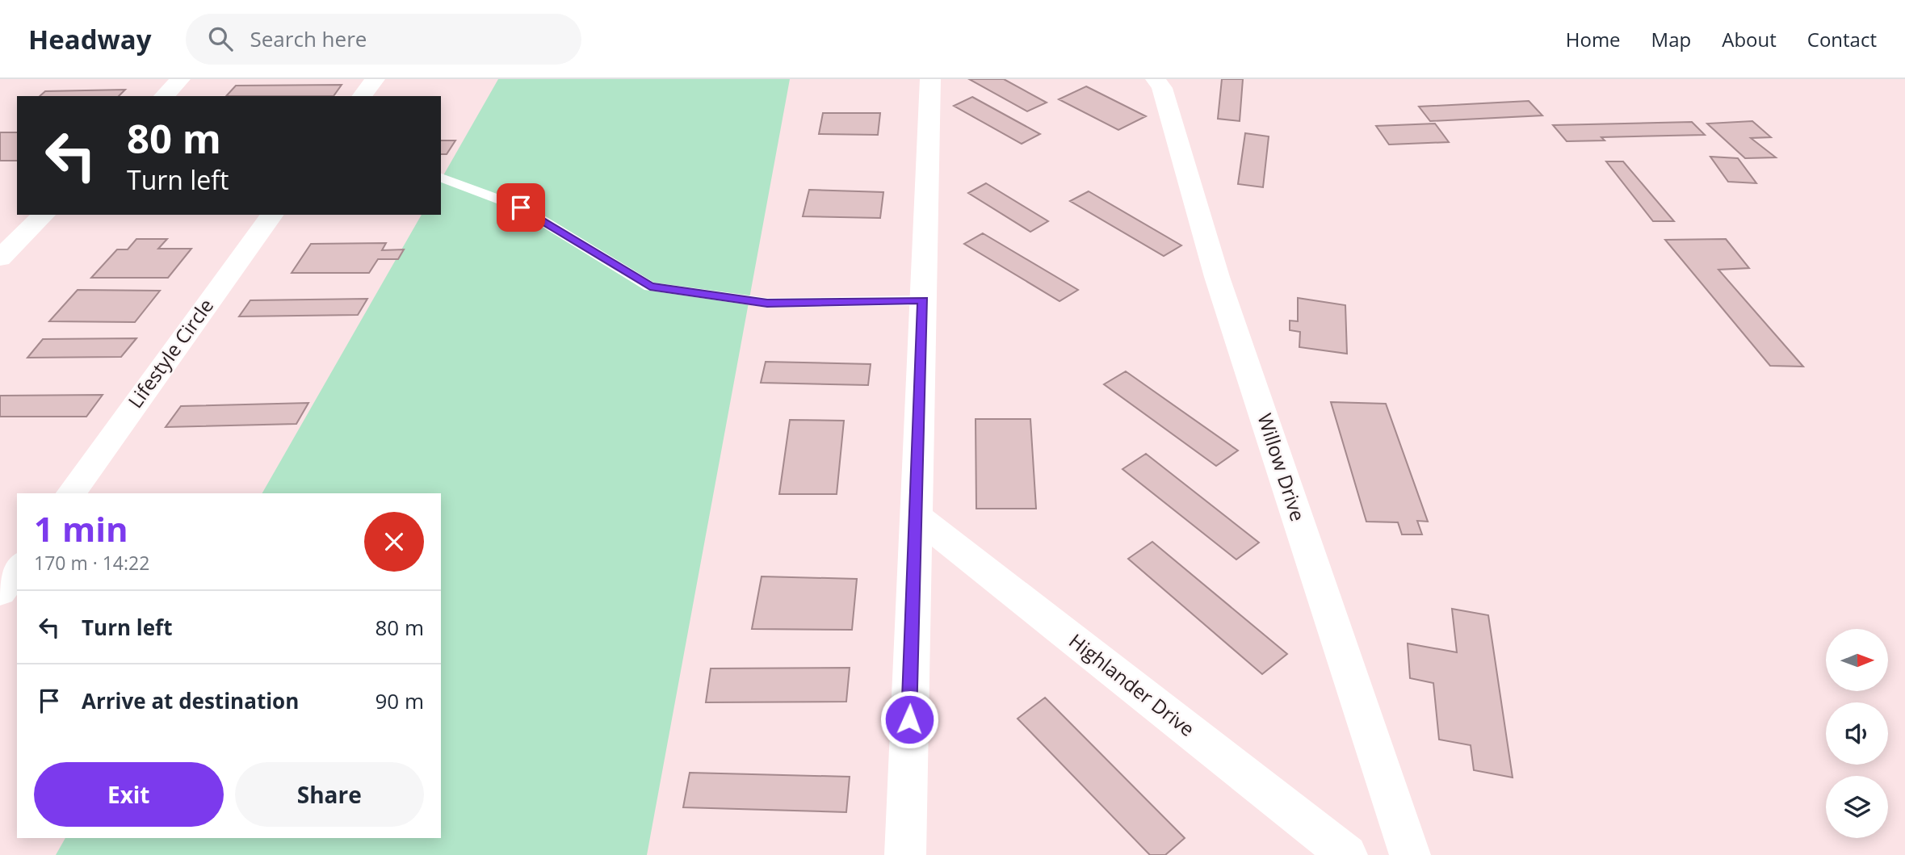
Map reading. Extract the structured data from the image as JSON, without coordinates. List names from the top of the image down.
{
  "streets": {
    "street": ["Lifestyle Circle", "Willow Drive", "Highlander Drive"]
  },
  "north": "right",
  "page": {
    "header": "Headway",
    "search": "Search here",
    "nav": [
      "Home",
      "Map",
      "About",
      "Contact"
    ],
    "turn": ["80 m", "Turn left"],
    "heading": ["1 min", "170 m · 14:22"],
    "list": [
      {
        "name": "Turn left",
        "value": "80 m"
      },
      {
        "name": "Arrive at destination",
        "value": "90 m"
      }
    ],
    "buttons": ["Exit", "Share"]
  }
}
